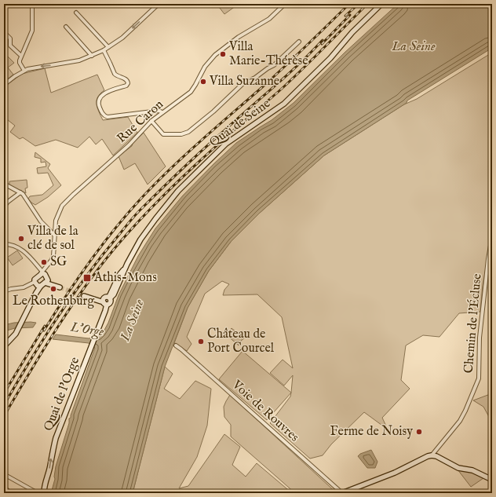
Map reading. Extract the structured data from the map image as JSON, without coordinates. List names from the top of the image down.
{
  "streets": {
    "main road": ["Quai de Seine", "Quai de l'Orge"],
    "street": ["Rue Caron", "Chemin de l'Écluse", "Voie de Rouvres"]
  },
  "crossings": [
    ["Quai de Seine", "Quai de l'Orge"]
  ],
  "one_way": ["Quai de l'Orge"],
  "water": ["La Seine", "L'Orge"],
  "places": {
    "other": [
      "Villa Marie-Thérèse",
      "Villa Suzanne",
      "Villa de la clé de sol",
      "SG",
      "Le Rothenburg",
      "Château de Port Courcel",
      "Ferme de Noisy"
    ],
    "transit": ["Athis-Mons"]
  }
}
